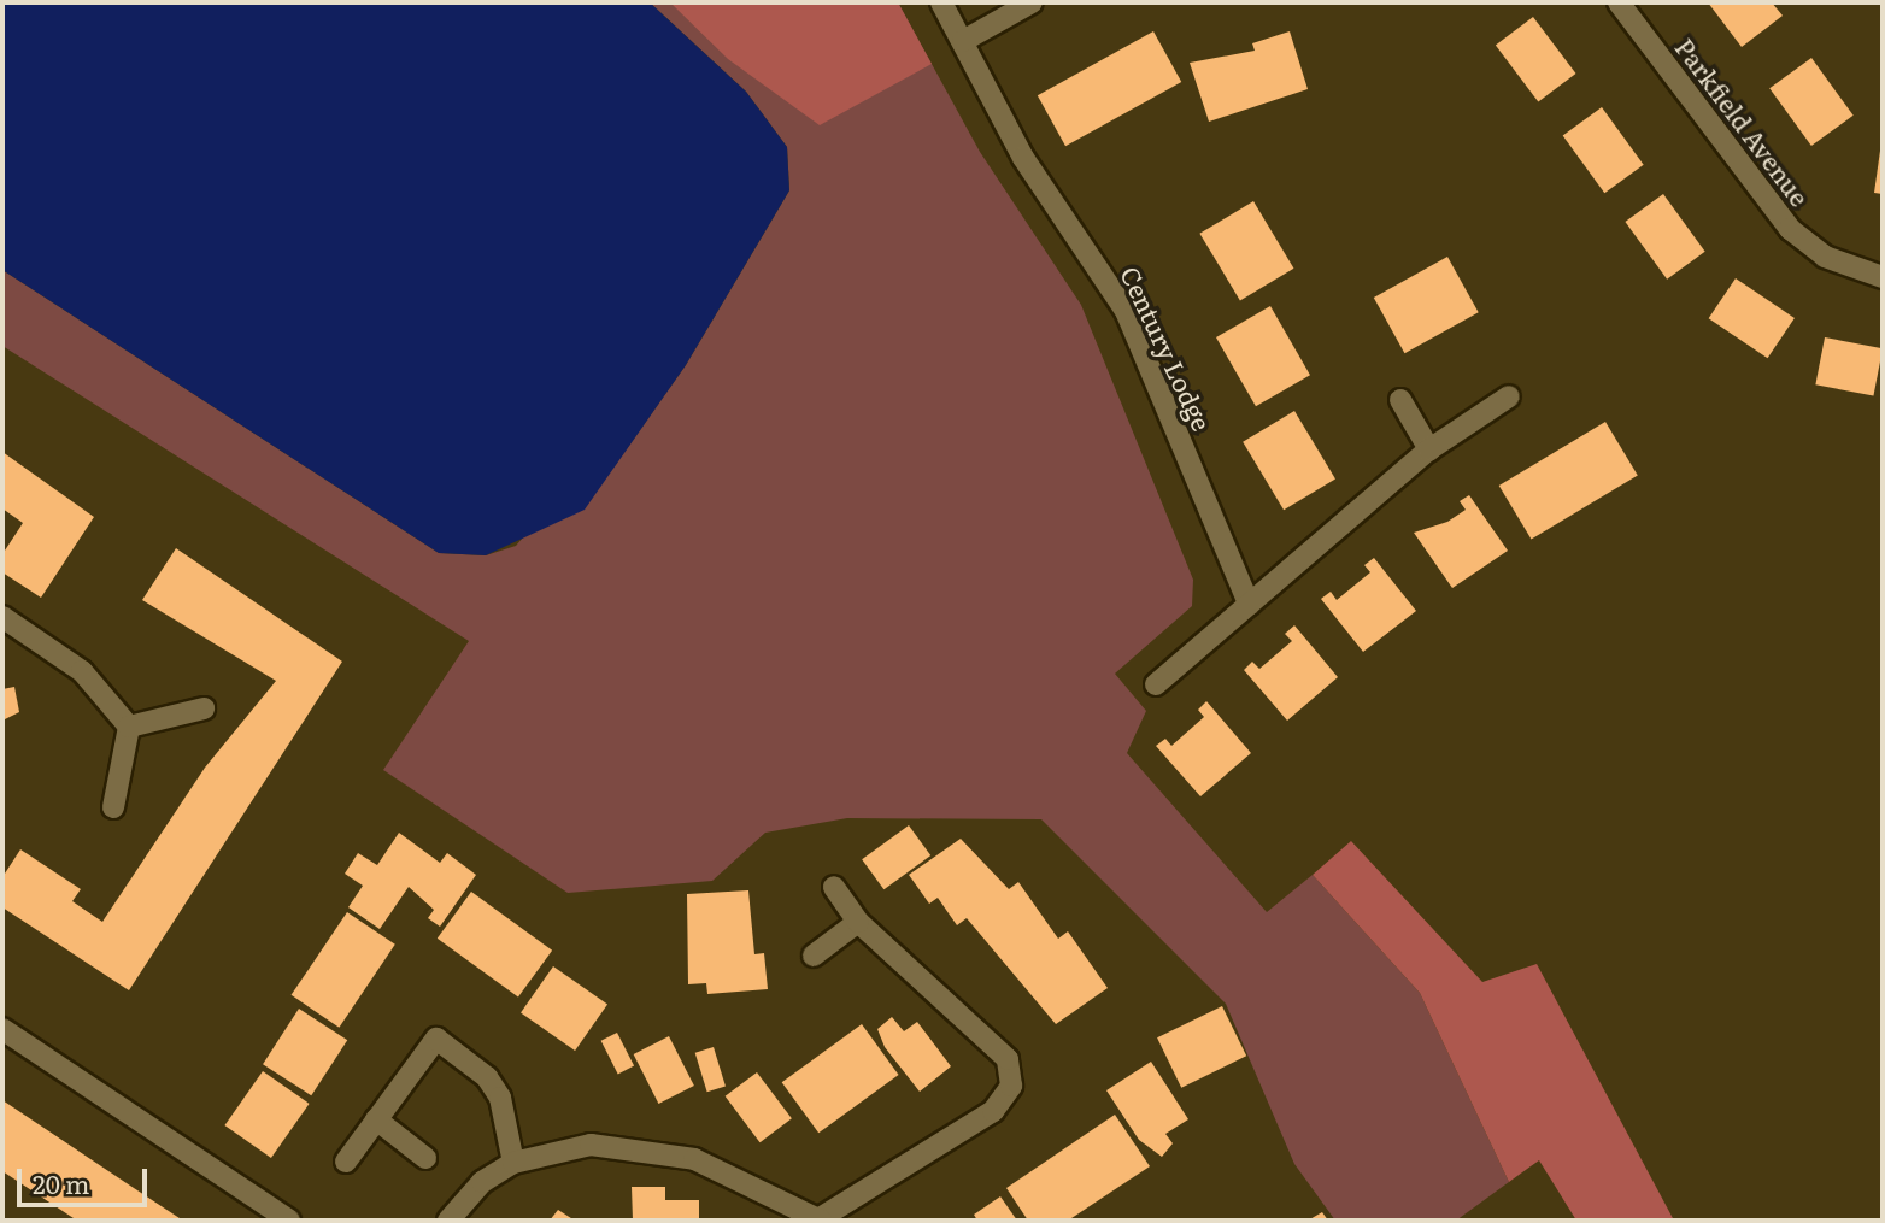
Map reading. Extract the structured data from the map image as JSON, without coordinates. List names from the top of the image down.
{
  "streets": {
    "street": ["Parkfield Avenue", "Century Lodge"]
  },
  "scale_bar": "20 m"
}
